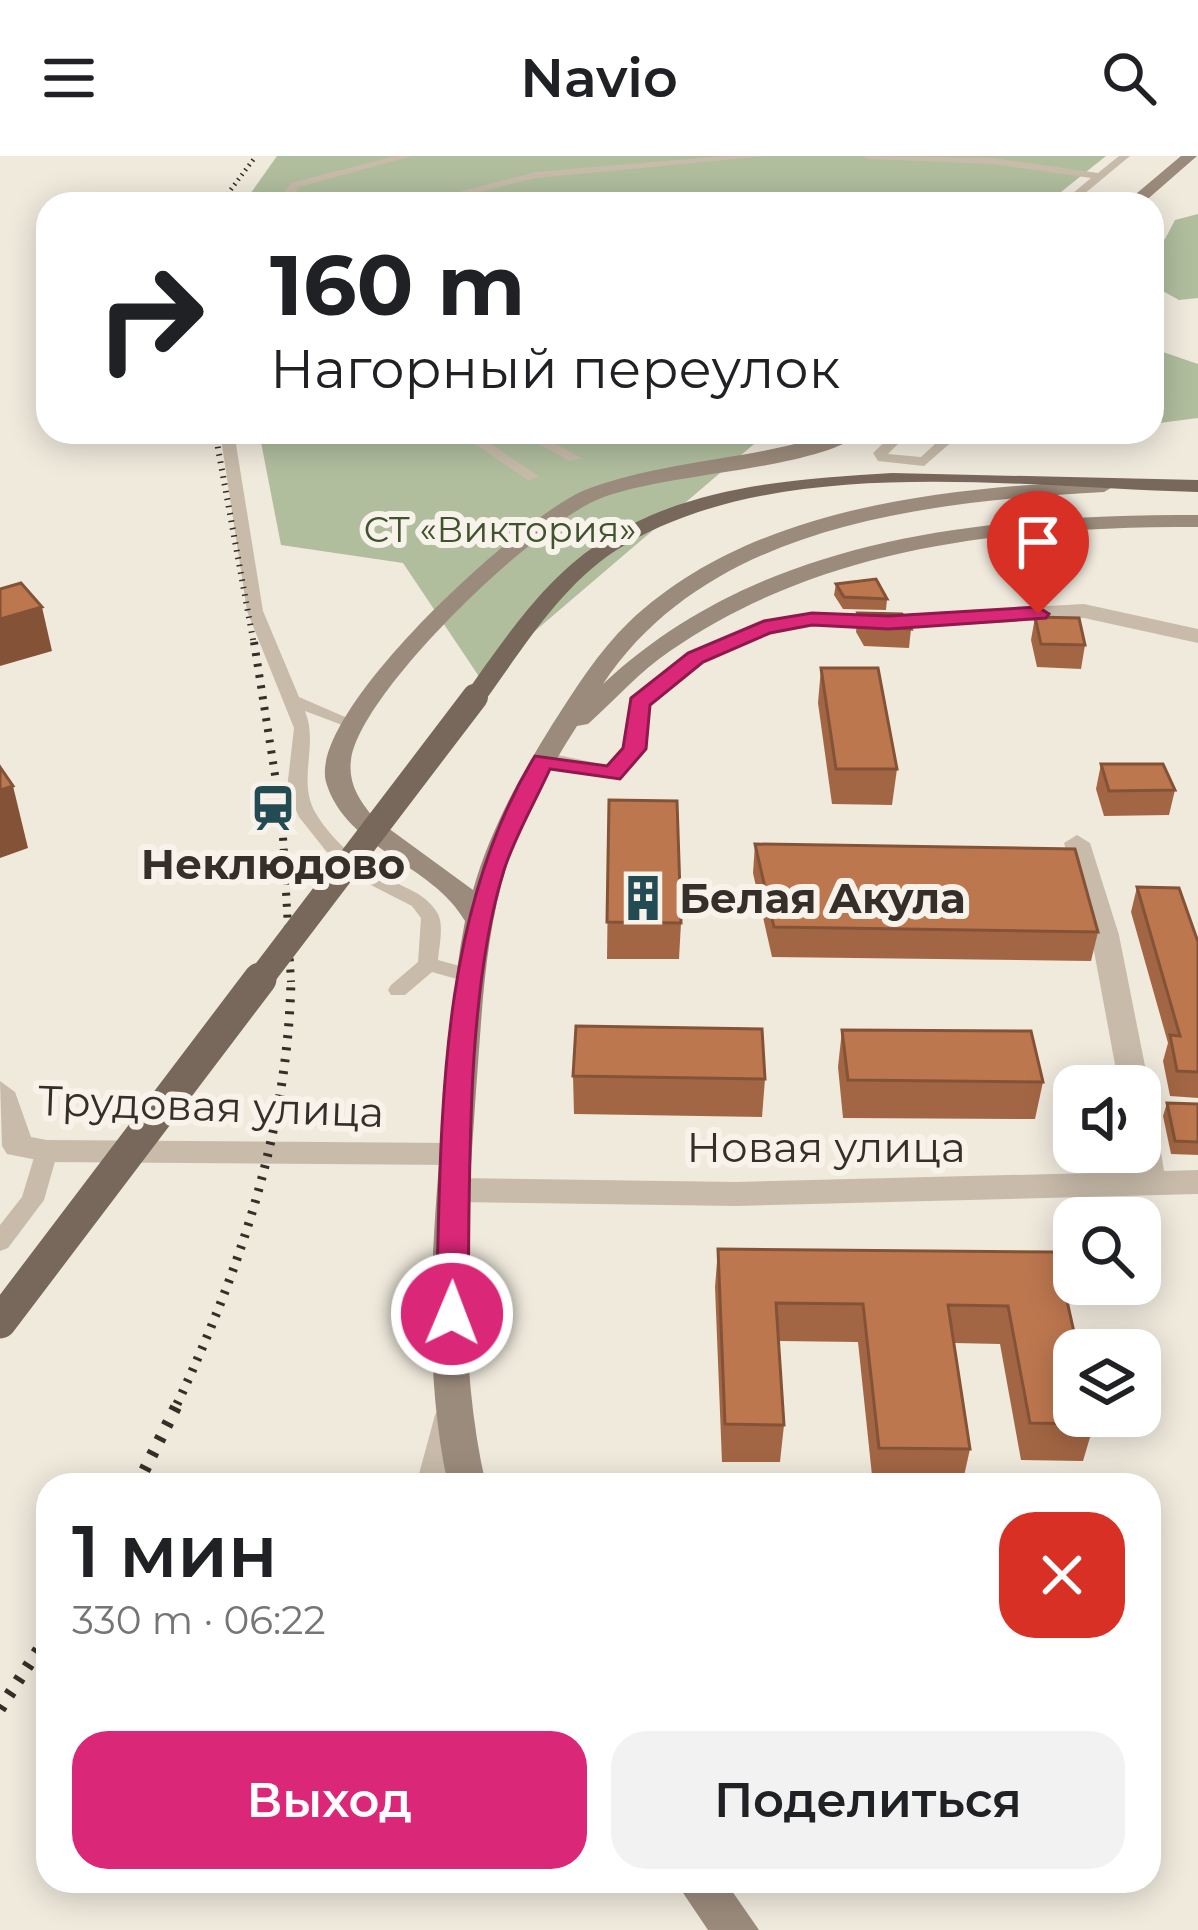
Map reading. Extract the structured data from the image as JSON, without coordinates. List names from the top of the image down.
{
  "streets": {
    "street": ["Трудовая улица", "Новая улица"]
  },
  "parks": ["СТ «Виктория»"],
  "places": {
    "station": ["Неклюдово"],
    "building": ["Белая Акула"]
  },
  "page": {
    "header": "Navio",
    "turn": ["160 m", "Нагорный переулок"],
    "heading": ["1 мин", "330 m · 06:22"],
    "buttons": ["Выход", "Поделиться"]
  }
}
